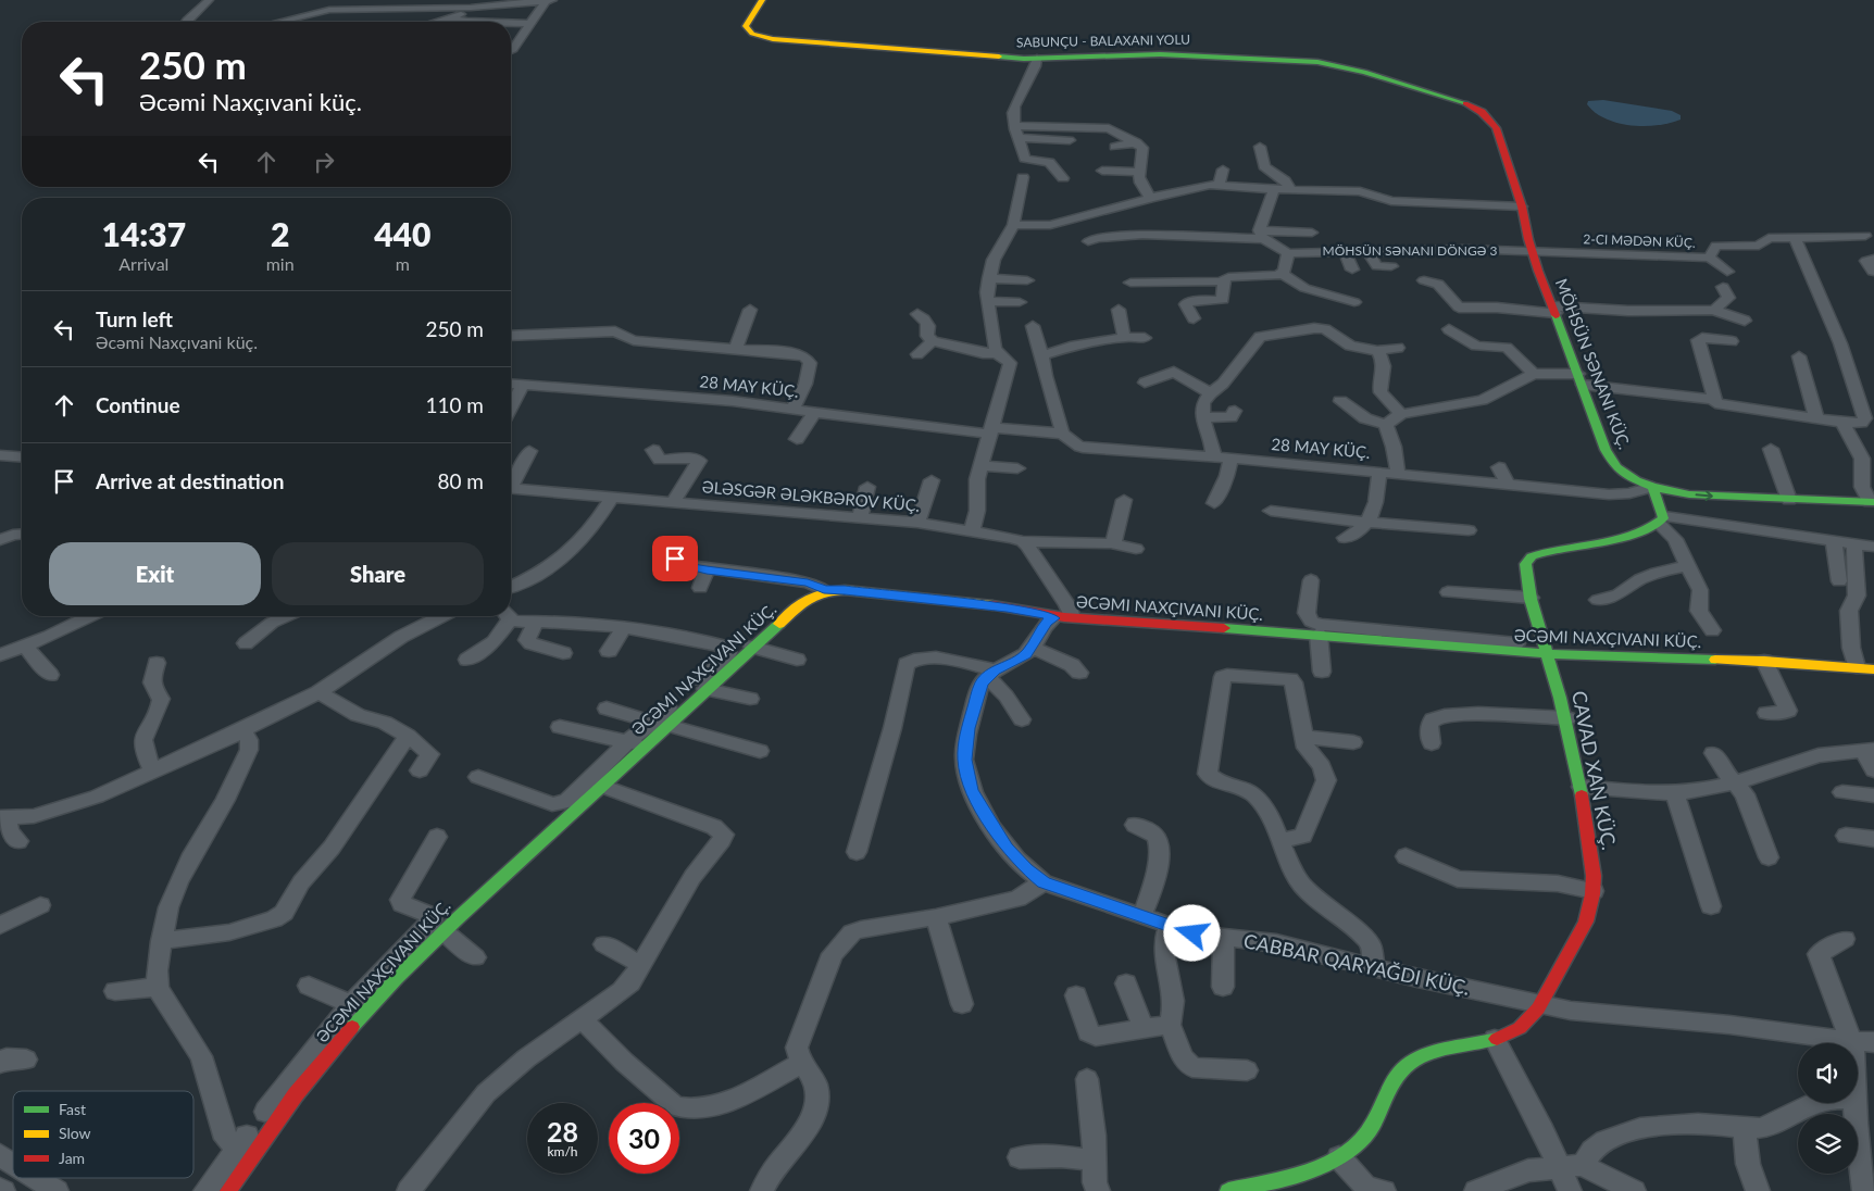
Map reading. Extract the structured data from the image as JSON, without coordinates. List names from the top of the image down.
{
  "streets": {
    "street": [
      "2-CI MƏDƏN KÜÇ.",
      "MÖHSÜN SƏNANI DÖNGƏ 3",
      "MÖHSÜN SƏNANI KÜÇ.",
      "28 MAY KÜÇ.",
      "ƏLƏSGƏR ƏLƏKBƏROV KÜÇ.",
      "CAVAD XAN KÜÇ."
    ]
  },
  "crossings": [
    ["2-CI MƏDƏN KÜÇ.", "MÖHSÜN SƏNANI DÖNGƏ 3"],
    ["2-CI MƏDƏN KÜÇ.", "MÖHSÜN SƏNANI KÜÇ."],
    ["MÖHSÜN SƏNANI DÖNGƏ 3", "MÖHSÜN SƏNANI KÜÇ."],
    ["MÖHSÜN SƏNANI KÜÇ.", "28 MAY KÜÇ."]
  ],
  "legend": ["Fast", "Slow", "Jam"],
  "page": {
    "turn": ["250 m", "Əcəmi Naxçıvani küç."],
    "eta": [
      "14:37",
      "Arrival",
      "2",
      "min",
      "440",
      "m"
    ],
    "list": [
      {
        "name": "Turn left",
        "note": "Əcəmi Naxçıvani küç.",
        "value": "250 m"
      },
      {
        "name": "Continue",
        "value": "110 m"
      },
      {
        "name": "Arrive at destination",
        "value": "80 m"
      }
    ],
    "buttons": ["Exit", "Share"],
    "speed": "28 km/h",
    "limit": "30"
  }
}
